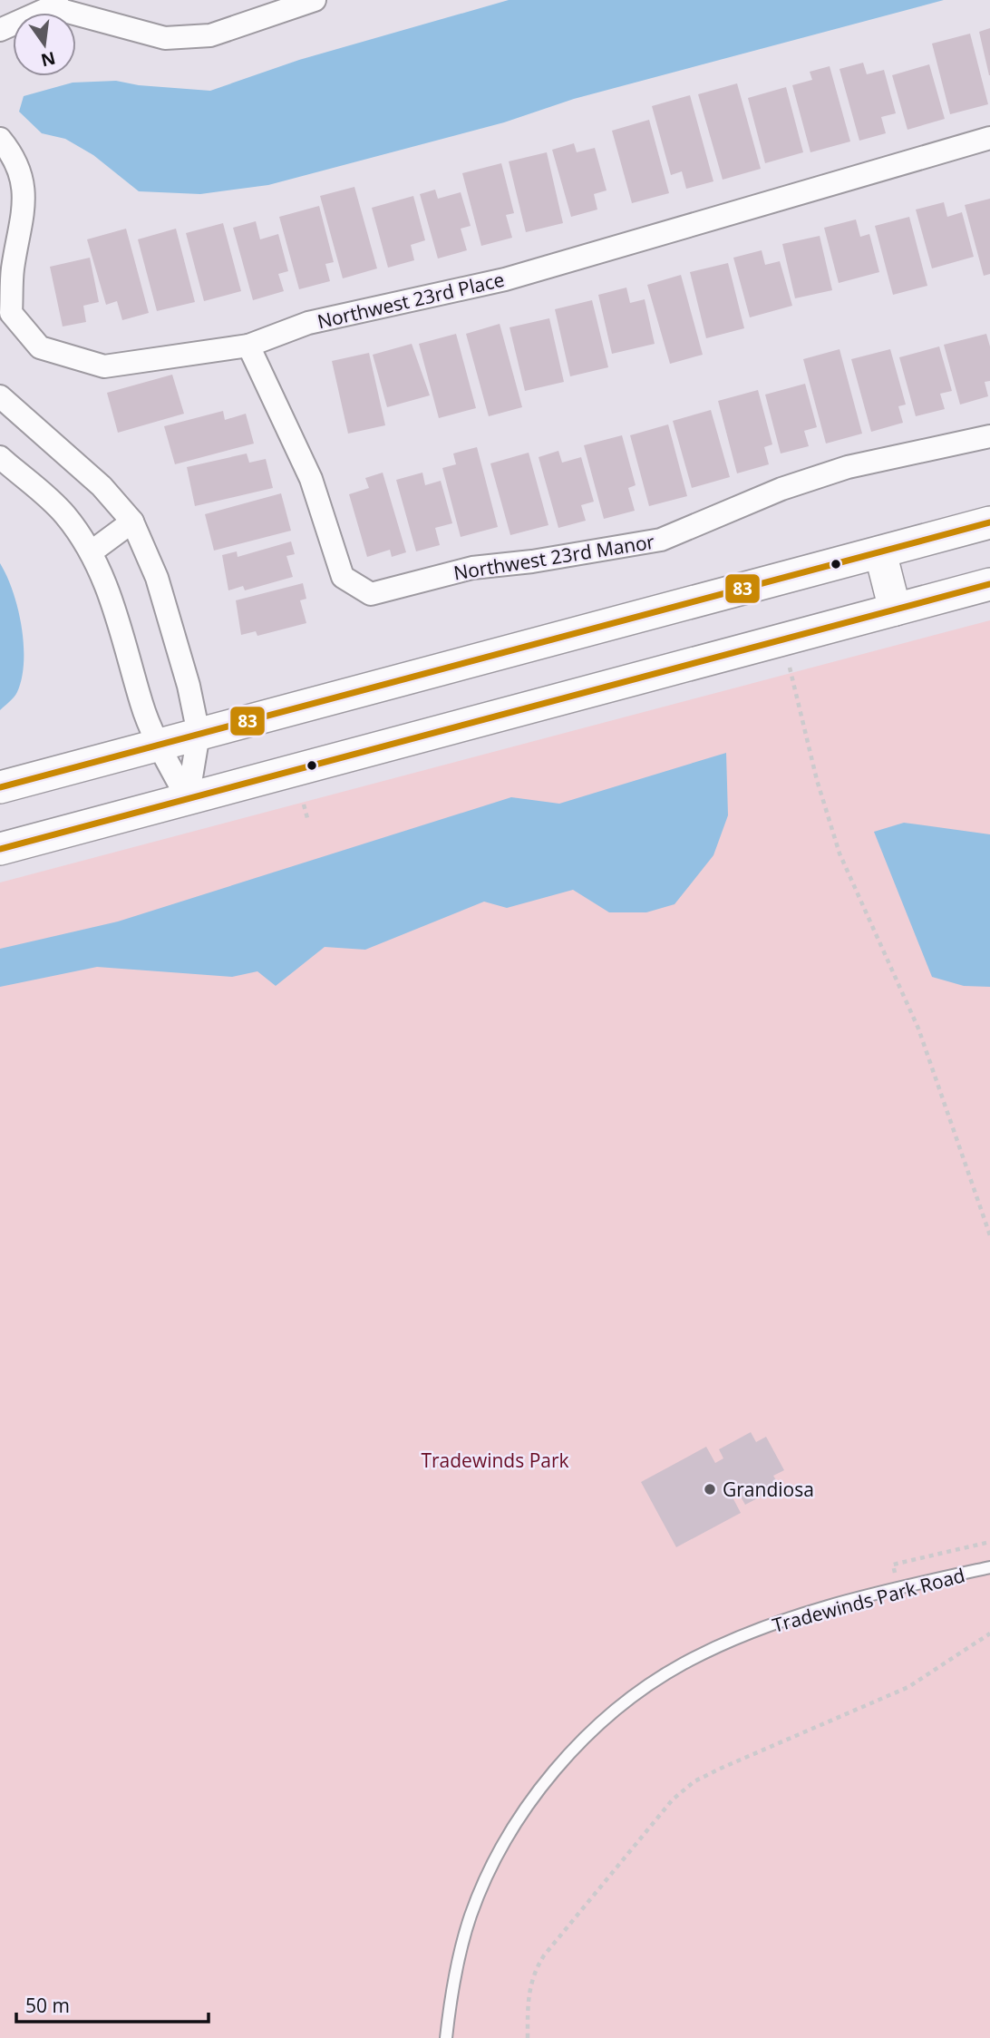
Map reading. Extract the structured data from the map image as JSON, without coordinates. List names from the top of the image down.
{
  "streets": {
    "street": ["Northwest 23rd Place", "Northwest 23rd Manor"],
    "lane": ["Tradewinds Park Road"]
  },
  "crossings": [
    ["Northwest 23rd Place", "Northwest 23rd Manor"]
  ],
  "parks": ["Tradewinds Park"],
  "places": ["Grandiosa"],
  "lines": ["transit line 83"],
  "scale_bar": "50 m",
  "north": "bottom"
}
